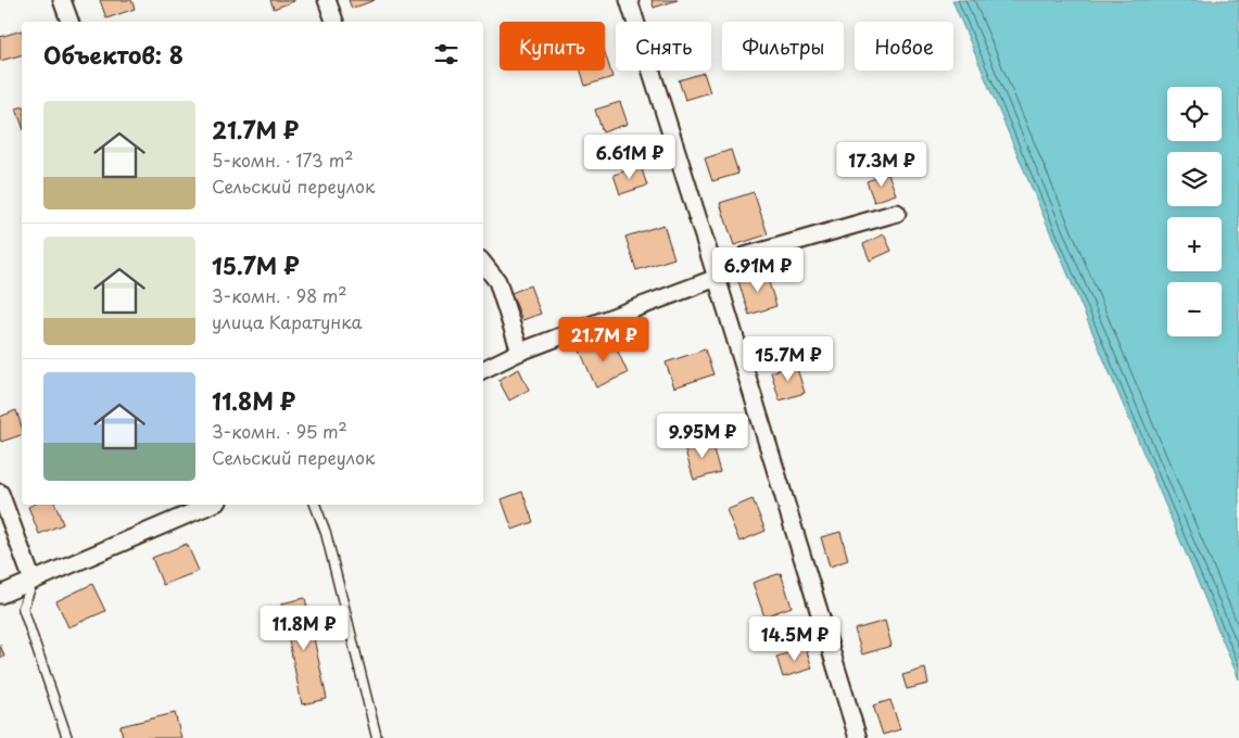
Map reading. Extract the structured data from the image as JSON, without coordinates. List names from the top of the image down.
{
  "page": {
    "chip": [
      "Купить",
      "Снять",
      "Фильтры",
      "Новое"
    ],
    "heading": "Объектов: 8",
    "map_buttons": ["+", "−"],
    "list": [
      {
        "name": "21.7M ₽",
        "note": "5-комн. · 173 m² · Сельский переулок"
      },
      {
        "name": "15.7M ₽",
        "note": "3-комн. · 98 m² · улица Каратунка"
      },
      {
        "name": "11.8M ₽",
        "note": "3-комн. · 95 m² · Сельский переулок"
      }
    ],
    "price": [
      "6.61M ₽",
      "17.3M ₽",
      "6.91M ₽",
      "21.7M ₽",
      "15.7M ₽",
      "9.95M ₽",
      "11.8M ₽",
      "14.5M ₽"
    ]
  }
}
